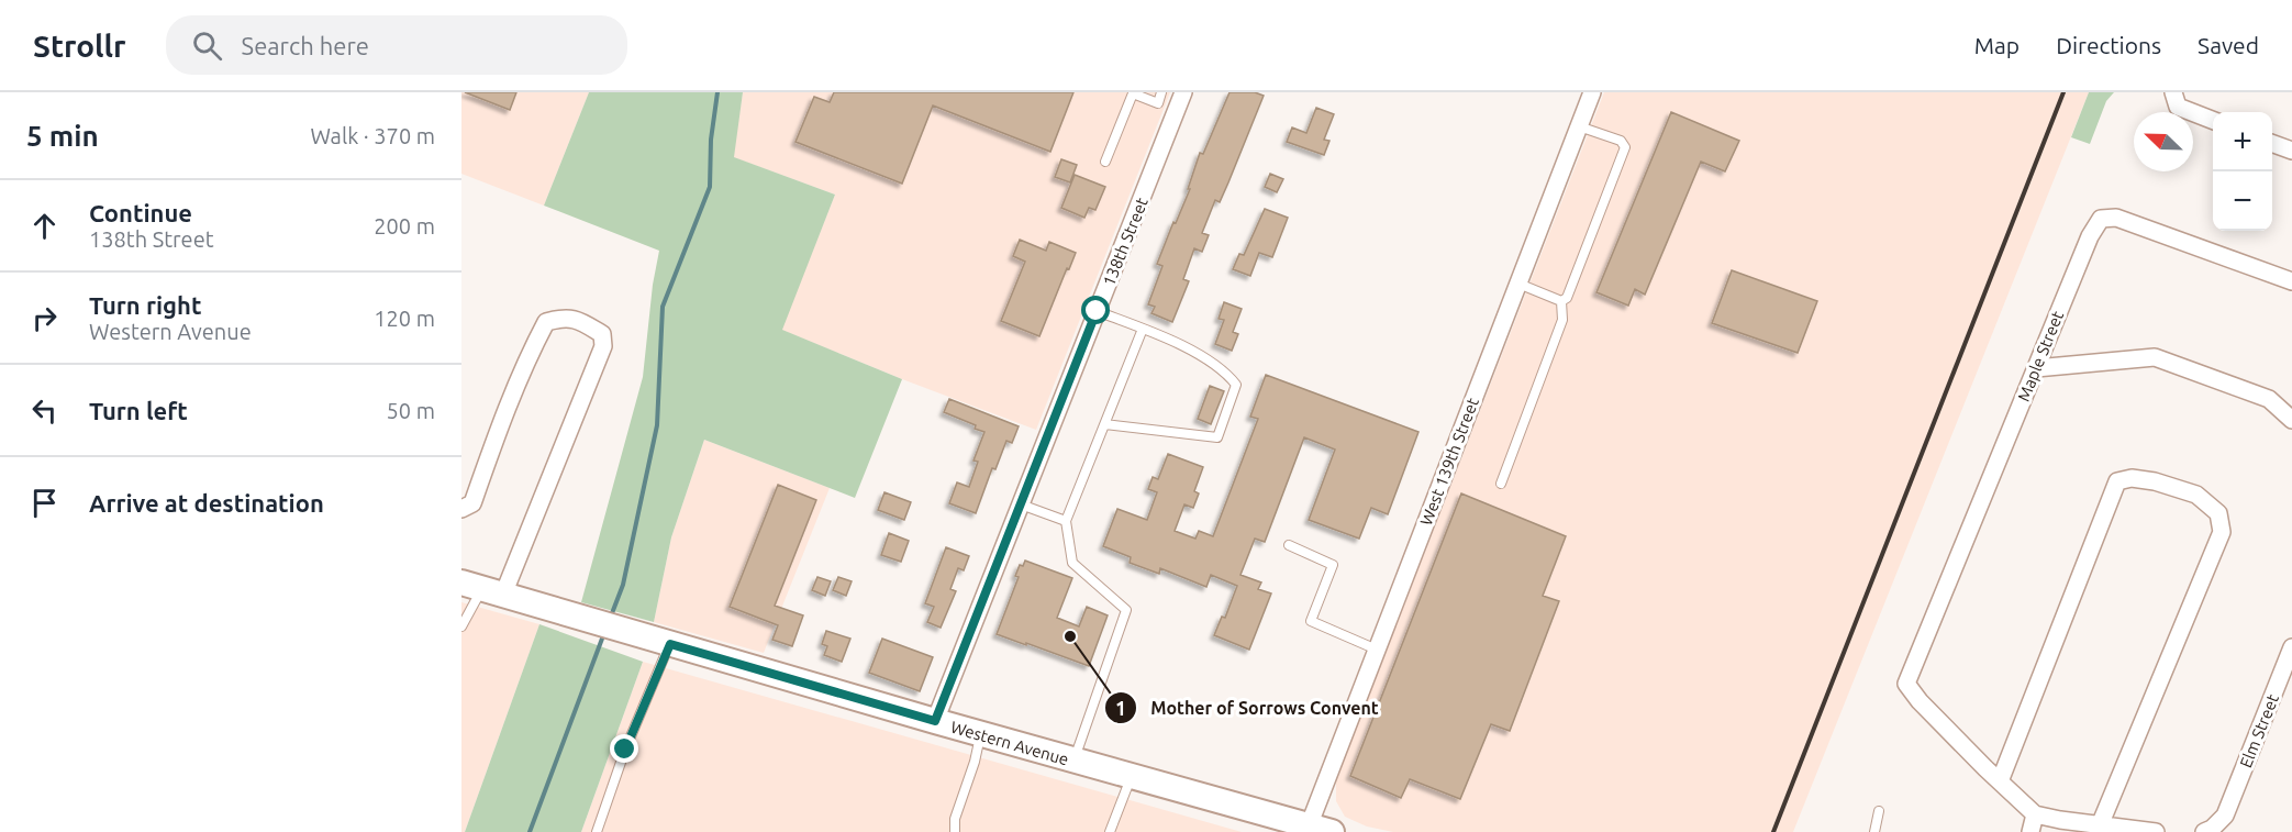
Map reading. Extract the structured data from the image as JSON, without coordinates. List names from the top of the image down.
{
  "streets": {
    "main road": ["Western Avenue"],
    "street": [
      "138th Street",
      "Maple Street",
      "West 139th Street",
      "Elm Street"
    ]
  },
  "crossings": [
    ["138th Street", "Western Avenue"],
    ["West 139th Street", "Western Avenue"]
  ],
  "places": ["Mother of Sorrows Convent"],
  "north": "top left",
  "page": {
    "header": "Strollr",
    "search": "Search here",
    "nav": ["Map", "Directions", "Saved"],
    "heading": ["5 min", "Walk · 370 m"],
    "map_buttons": ["+", "−"],
    "list": [
      ["Continue", "138th Street", "200 m"],
      ["Turn right", "Western Avenue", "120 m"],
      ["Turn left", "50 m"],
      "Arrive at destination"
    ]
  }
}
